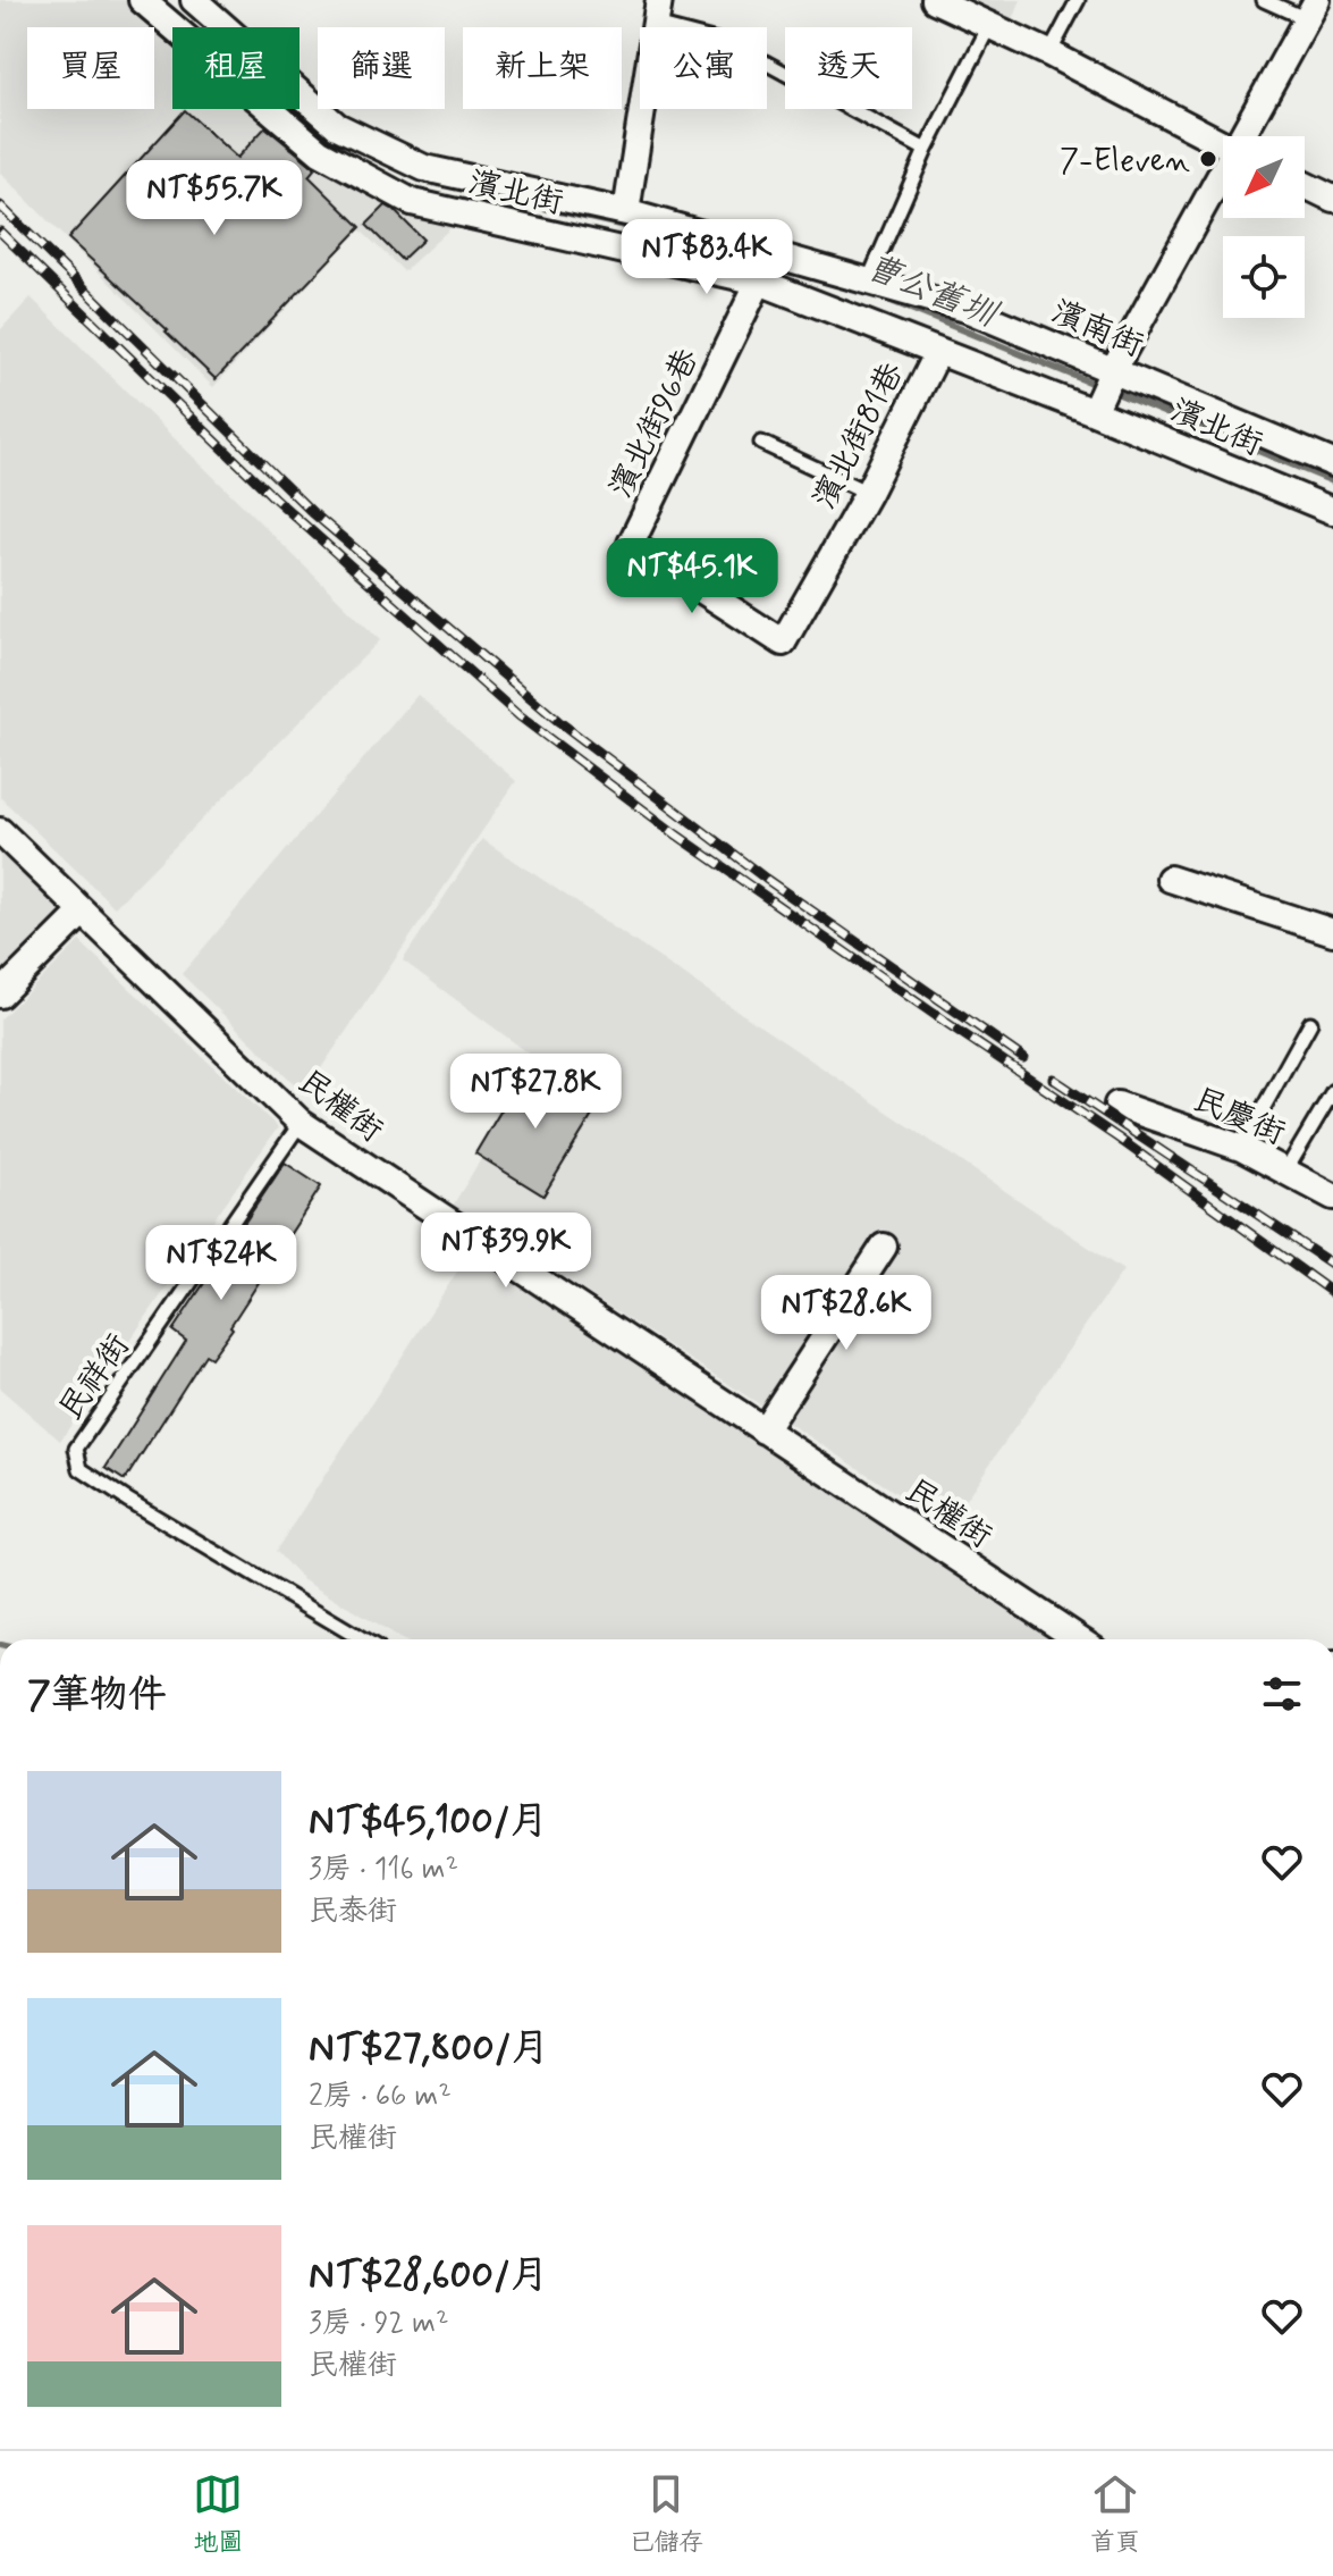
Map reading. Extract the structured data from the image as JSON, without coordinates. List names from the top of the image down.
{
  "streets": {
    "street": [
      "濱北街",
      "濱南街",
      "濱北街96巷",
      "濱北街81巷",
      "民權街",
      "民慶街"
    ],
    "lane": ["民祥街"]
  },
  "crossings": [
    ["濱北街", "濱南街"],
    ["濱北街", "濱北街96巷"],
    ["濱北街", "濱北街81巷"],
    ["濱北街96巷", "濱北街81巷"],
    ["民權街", "民祥街"]
  ],
  "water": ["曹公舊圳"],
  "places": ["7-Eleven"],
  "north": "bottom left",
  "page": {
    "chip": [
      "買屋",
      "租屋",
      "篩選",
      "新上架",
      "公寓",
      "透天"
    ],
    "price": [
      "NT$55.7K",
      "NT$83.4K",
      "NT$45.1K",
      "NT$27.8K",
      "NT$39.9K",
      "NT$24K",
      "NT$28.6K"
    ],
    "heading": "7筆物件",
    "list": [
      {
        "name": "NT$45,100/月",
        "note": "3房 · 116 m² · 民泰街"
      },
      {
        "name": "NT$27,800/月",
        "note": "2房 · 66 m² · 民權街"
      },
      {
        "name": "NT$28,600/月",
        "note": "3房 · 92 m² · 民權街"
      }
    ],
    "tabs": ["地圖", "已儲存", "首頁"]
  }
}
